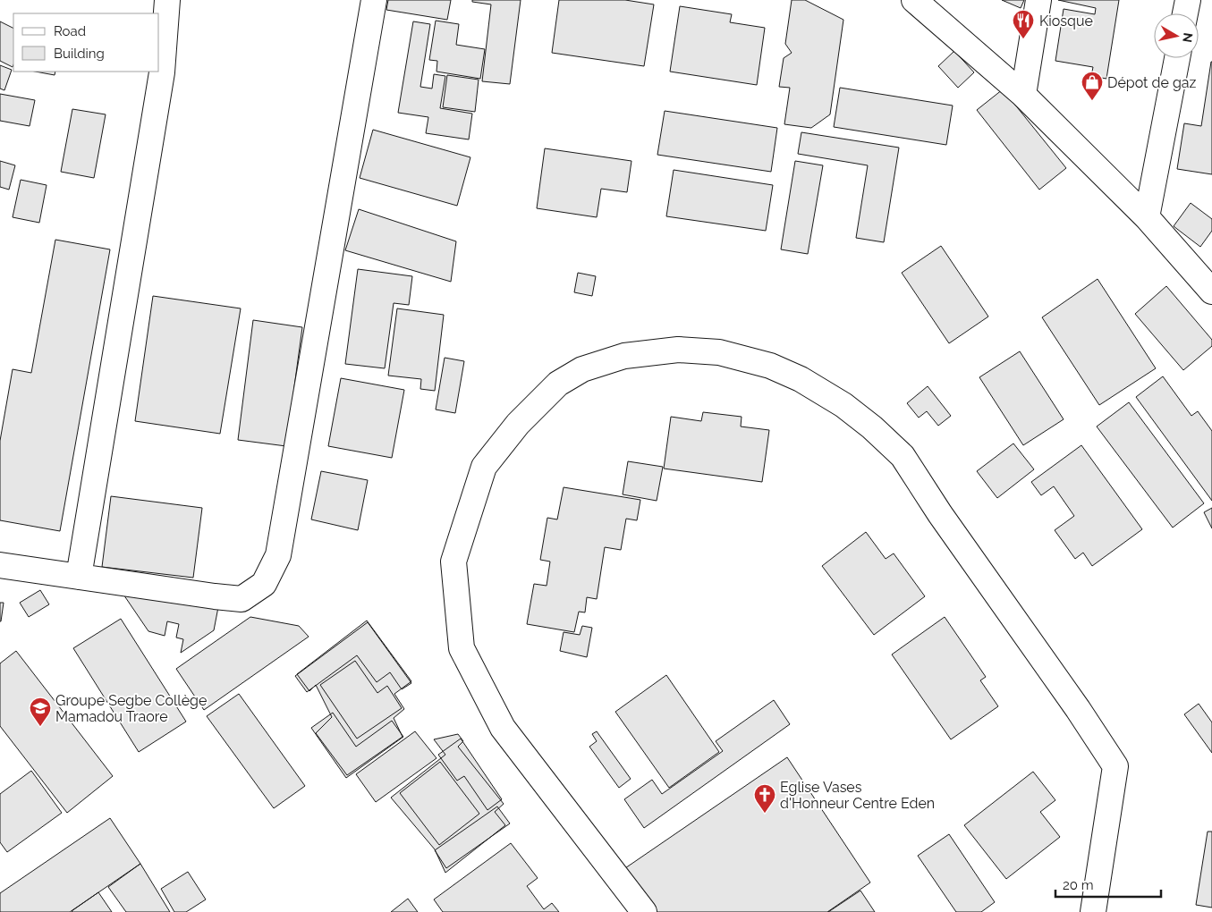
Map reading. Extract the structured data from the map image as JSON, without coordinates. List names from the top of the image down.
{
  "places": {
    "restaurant": ["Kiosque"],
    "shop": ["Dépot de gaz"],
    "school or university": ["Groupe Segbe Collège Mamadou Traore"],
    "church": ["Eglise Vases d'Honneur Centre Eden"]
  },
  "legend": ["Road", "Building"],
  "scale_bar": "20 m",
  "north": "right"
}
